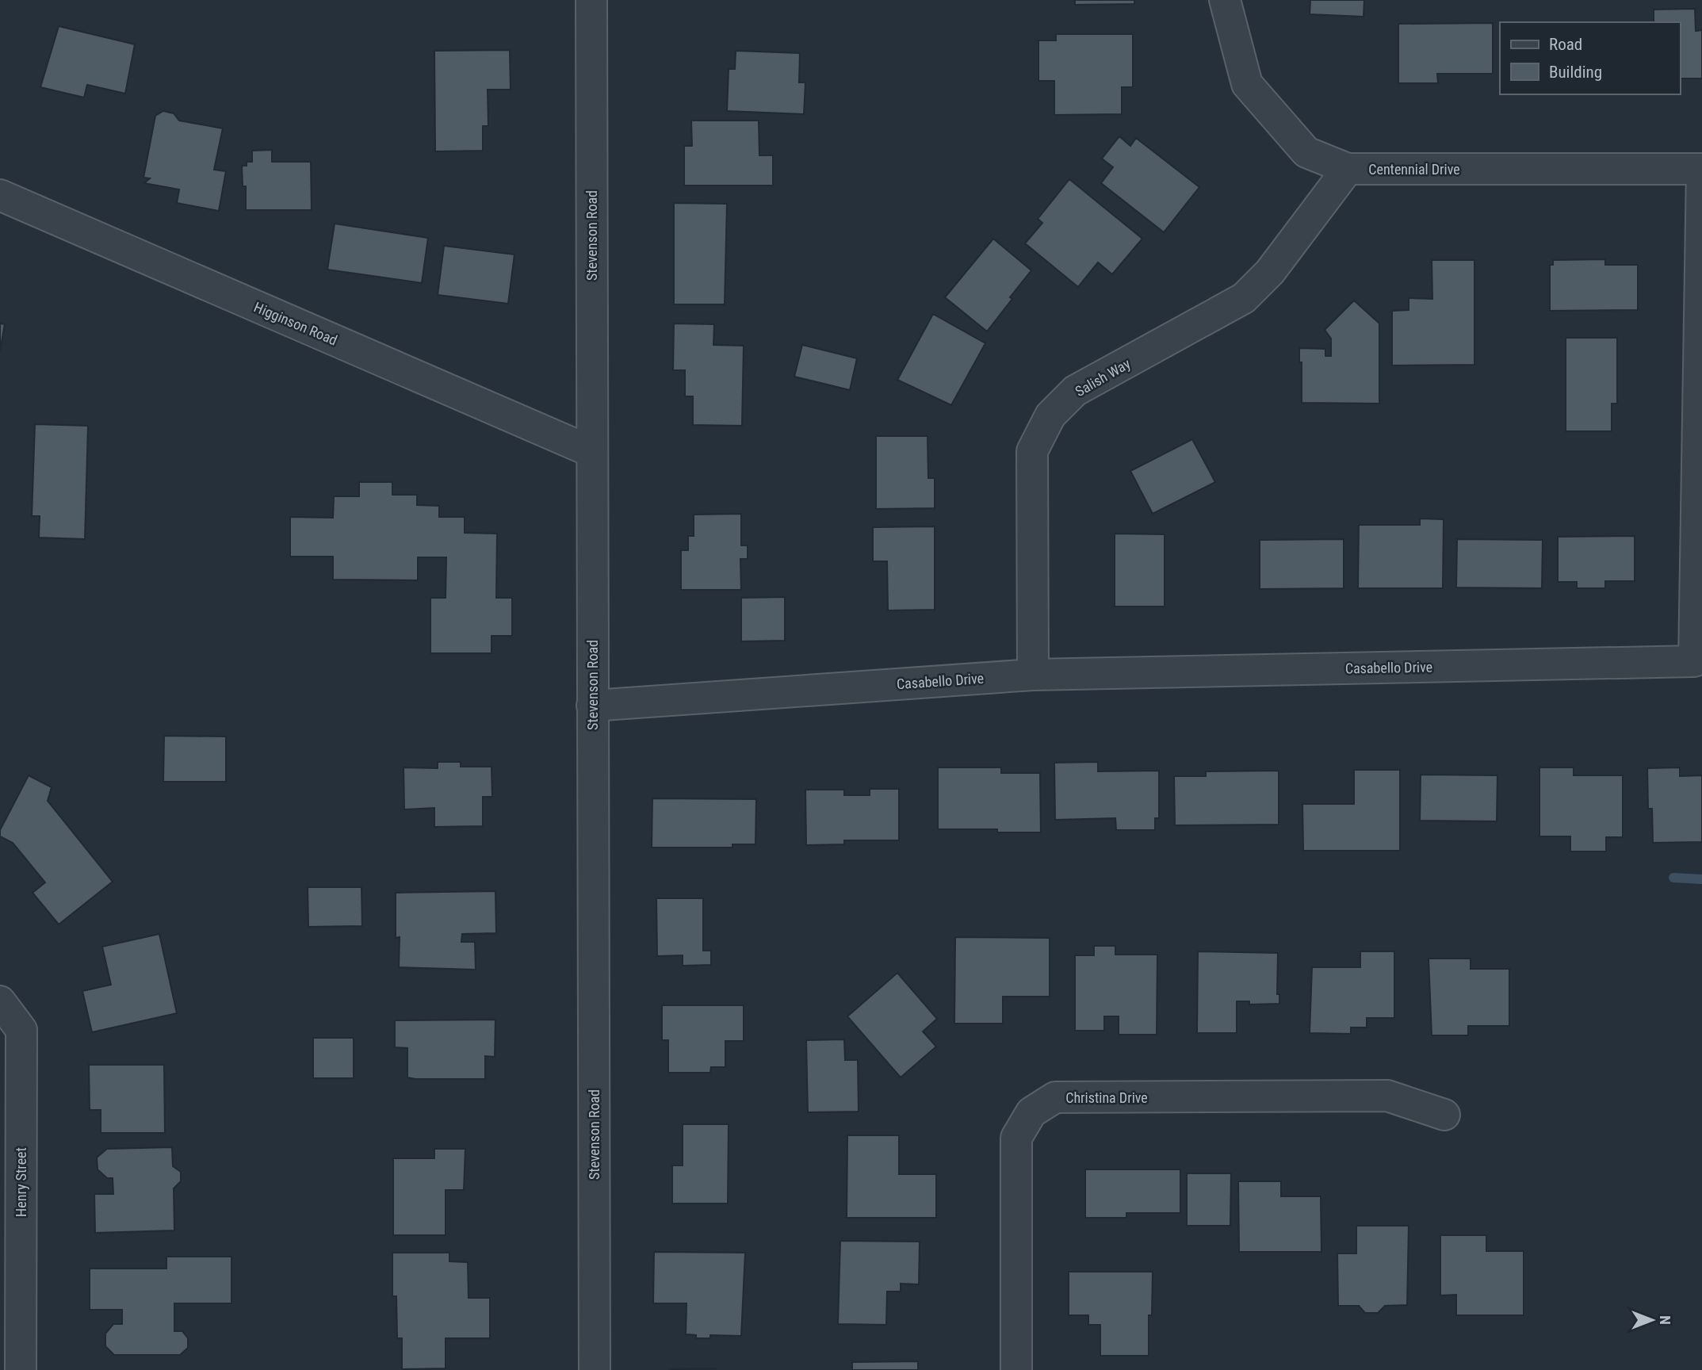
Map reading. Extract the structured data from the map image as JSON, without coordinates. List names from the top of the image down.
{
  "streets": {
    "street": [
      "Centennial Drive",
      "Stevenson Road",
      "Higginson Road",
      "Salish Way",
      "Casabello Drive",
      "Christina Drive",
      "Henry Street"
    ]
  },
  "crossings": [
    ["Centennial Drive", "Salish Way"],
    ["Centennial Drive", "Casabello Drive"],
    ["Stevenson Road", "Higginson Road"],
    ["Stevenson Road", "Casabello Drive"],
    ["Salish Way", "Casabello Drive"]
  ],
  "legend": ["Road", "Building"],
  "north": "right"
}
